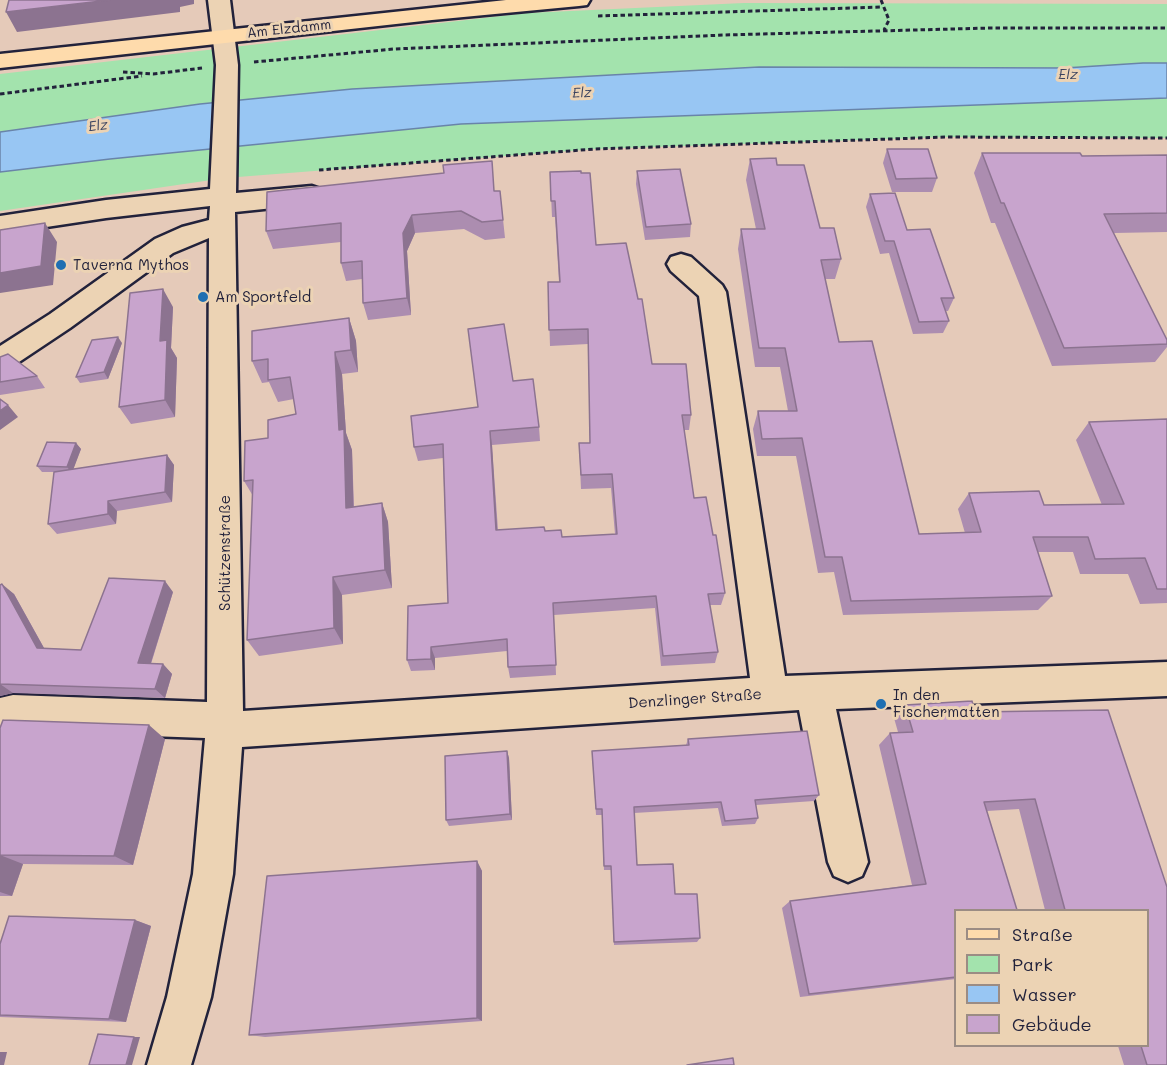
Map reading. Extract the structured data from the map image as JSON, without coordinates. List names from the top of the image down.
{
  "streets": {
    "main road": ["Am Elzdamm"],
    "street": ["Schützenstraße", "Denzlinger Straße"]
  },
  "crossings": [
    ["Am Elzdamm", "Schützenstraße"],
    ["Schützenstraße", "Denzlinger Straße"]
  ],
  "water": ["Elz"],
  "places": ["Taverna Mythos", "Am Sportfeld", "In den Fischermatten"],
  "legend": [
    "Straße",
    "Park",
    "Wasser",
    "Gebäude"
  ]
}
